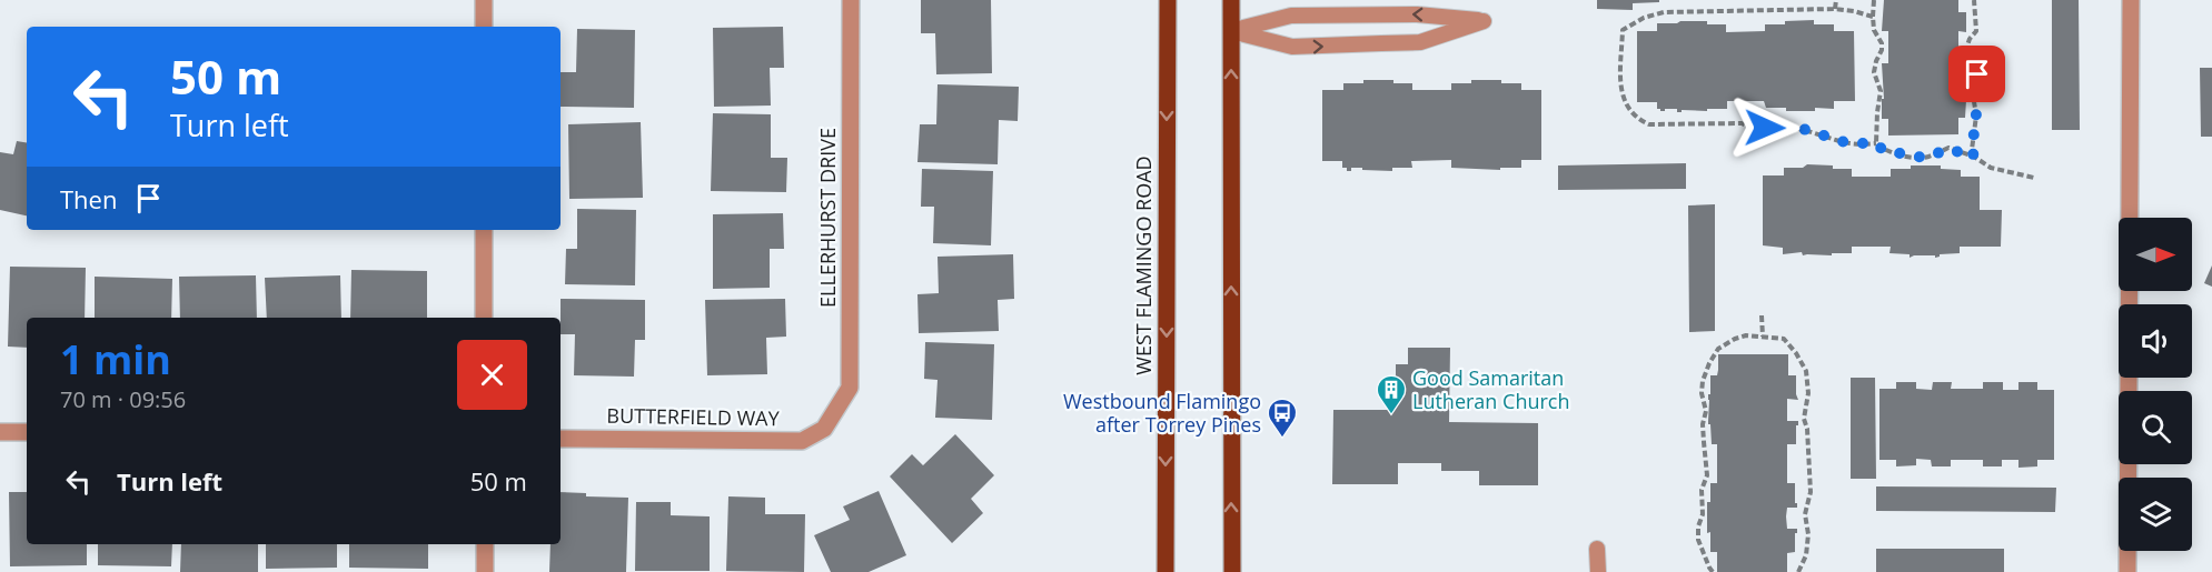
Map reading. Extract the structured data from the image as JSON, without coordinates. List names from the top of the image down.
{
  "streets": {
    "main road": ["WEST FLAMINGO ROAD"],
    "street": ["ELLERHURST DRIVE", "BUTTERFIELD WAY"]
  },
  "crossings": [
    ["ELLERHURST DRIVE", "BUTTERFIELD WAY"]
  ],
  "places": {
    "building": ["Good Samaritan Lutheran Church"],
    "bus stop": ["Westbound Flamingo after Torrey Pines"]
  },
  "north": "right",
  "page": {
    "turn": ["50 m", "Turn left"],
    "then": "Then",
    "heading": ["1 min", "70 m · 09:56"],
    "list": [
      {
        "name": "Turn left",
        "value": "50 m"
      }
    ]
  }
}
